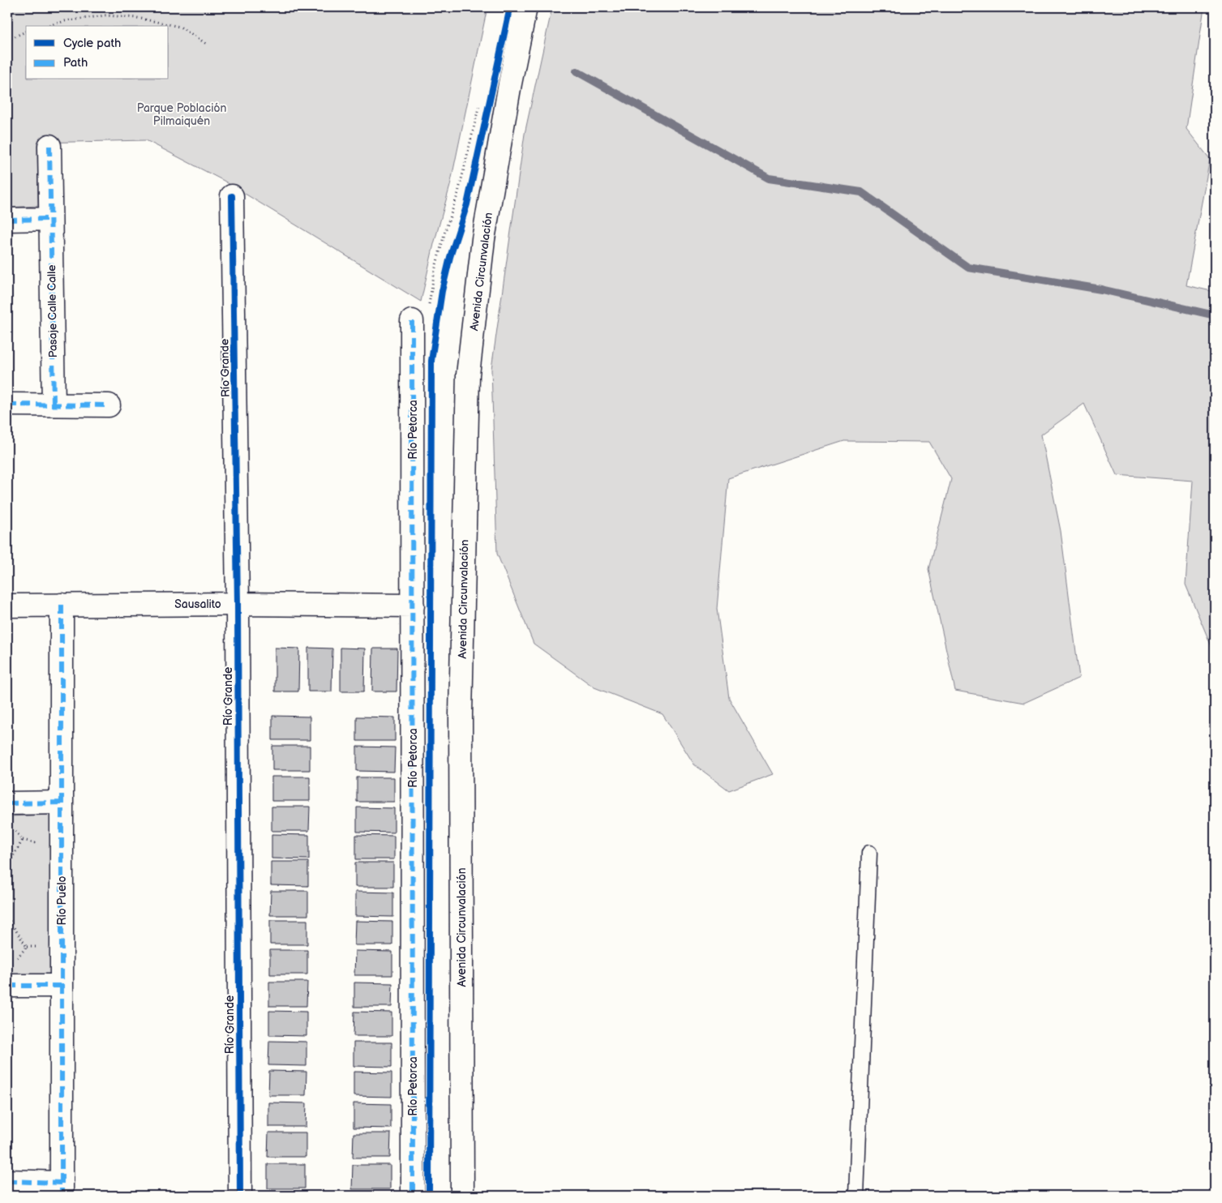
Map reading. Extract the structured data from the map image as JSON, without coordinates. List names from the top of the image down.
{
  "streets": {
    "street": [
      "Avenida Circunvalación",
      "Pasaje Calle Calle",
      "Río Grande",
      "Río Petorca",
      "Sausalito",
      "Río Puelo"
    ]
  },
  "crossings": [
    ["Río Grande", "Sausalito"],
    ["Río Petorca", "Sausalito"],
    ["Sausalito", "Río Puelo"]
  ],
  "parks": ["Parque Población Pilmaiquén"],
  "legend": ["Cycle path", "Path"]
}
